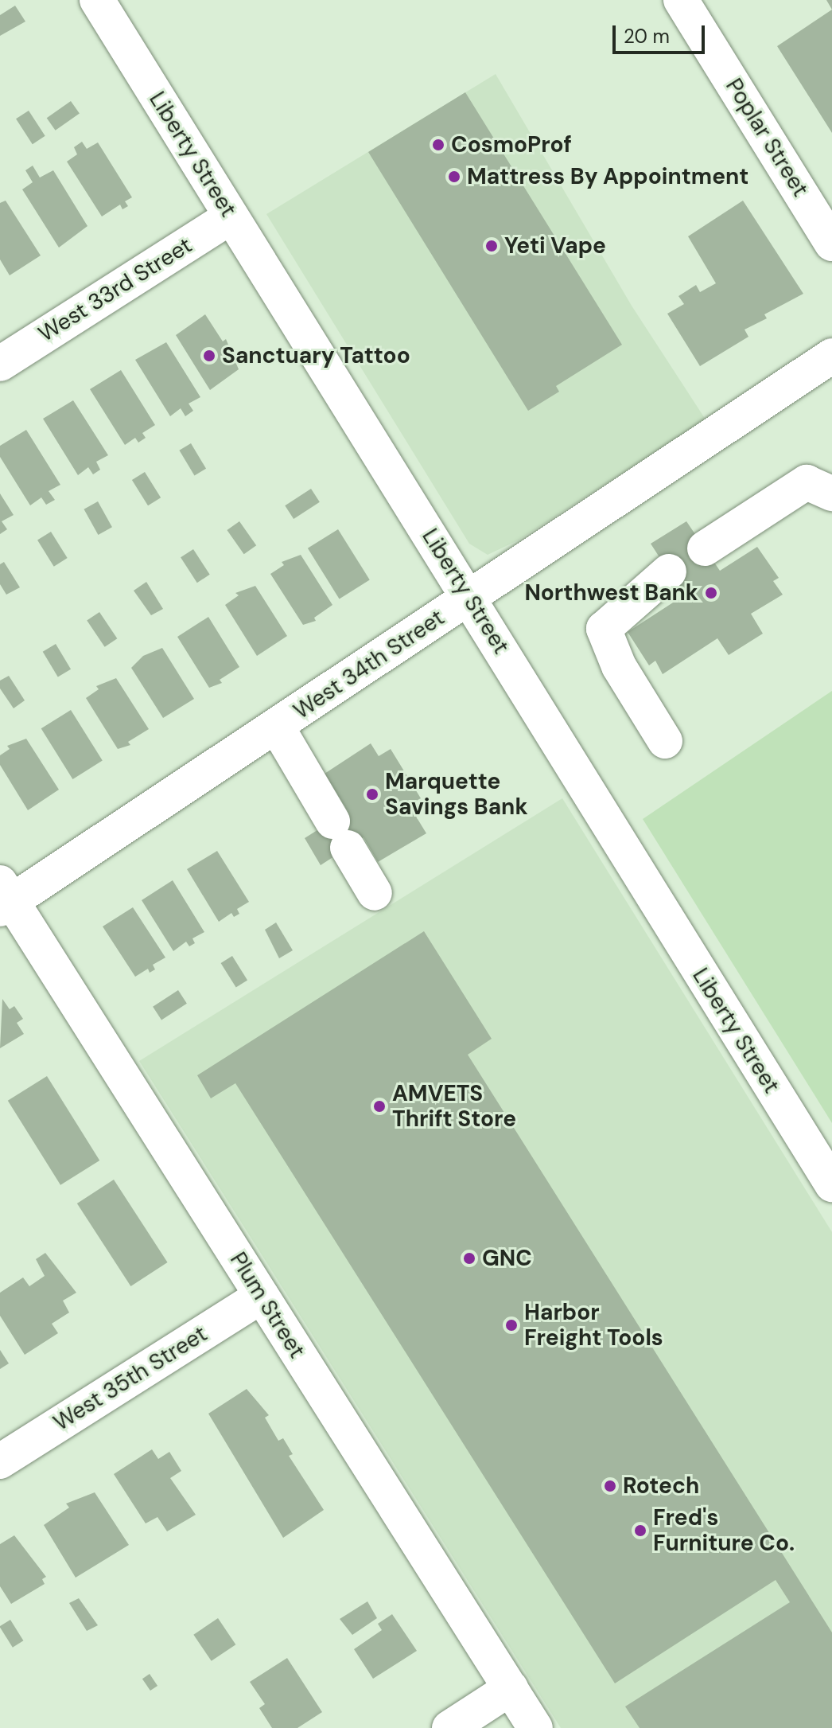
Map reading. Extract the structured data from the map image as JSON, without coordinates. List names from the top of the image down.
{
  "streets": {
    "street": [
      "Poplar Street",
      "Liberty Street",
      "West 33rd Street",
      "West 34th Street",
      "Plum Street",
      "West 35th Street"
    ]
  },
  "crossings": [
    ["Liberty Street", "West 33rd Street"],
    ["Liberty Street", "West 34th Street"],
    ["West 34th Street", "Plum Street"],
    ["Plum Street", "West 35th Street"]
  ],
  "places": [
    "CosmoProf",
    "Mattress By Appointment",
    "Yeti Vape",
    "Sanctuary Tattoo",
    "Northwest Bank",
    "Marquette Savings Bank",
    "AMVETS Thrift Store",
    "GNC",
    "Harbor Freight Tools",
    "Rotech",
    "Fred's Furniture Co."
  ],
  "scale_bar": "20 m"
}
